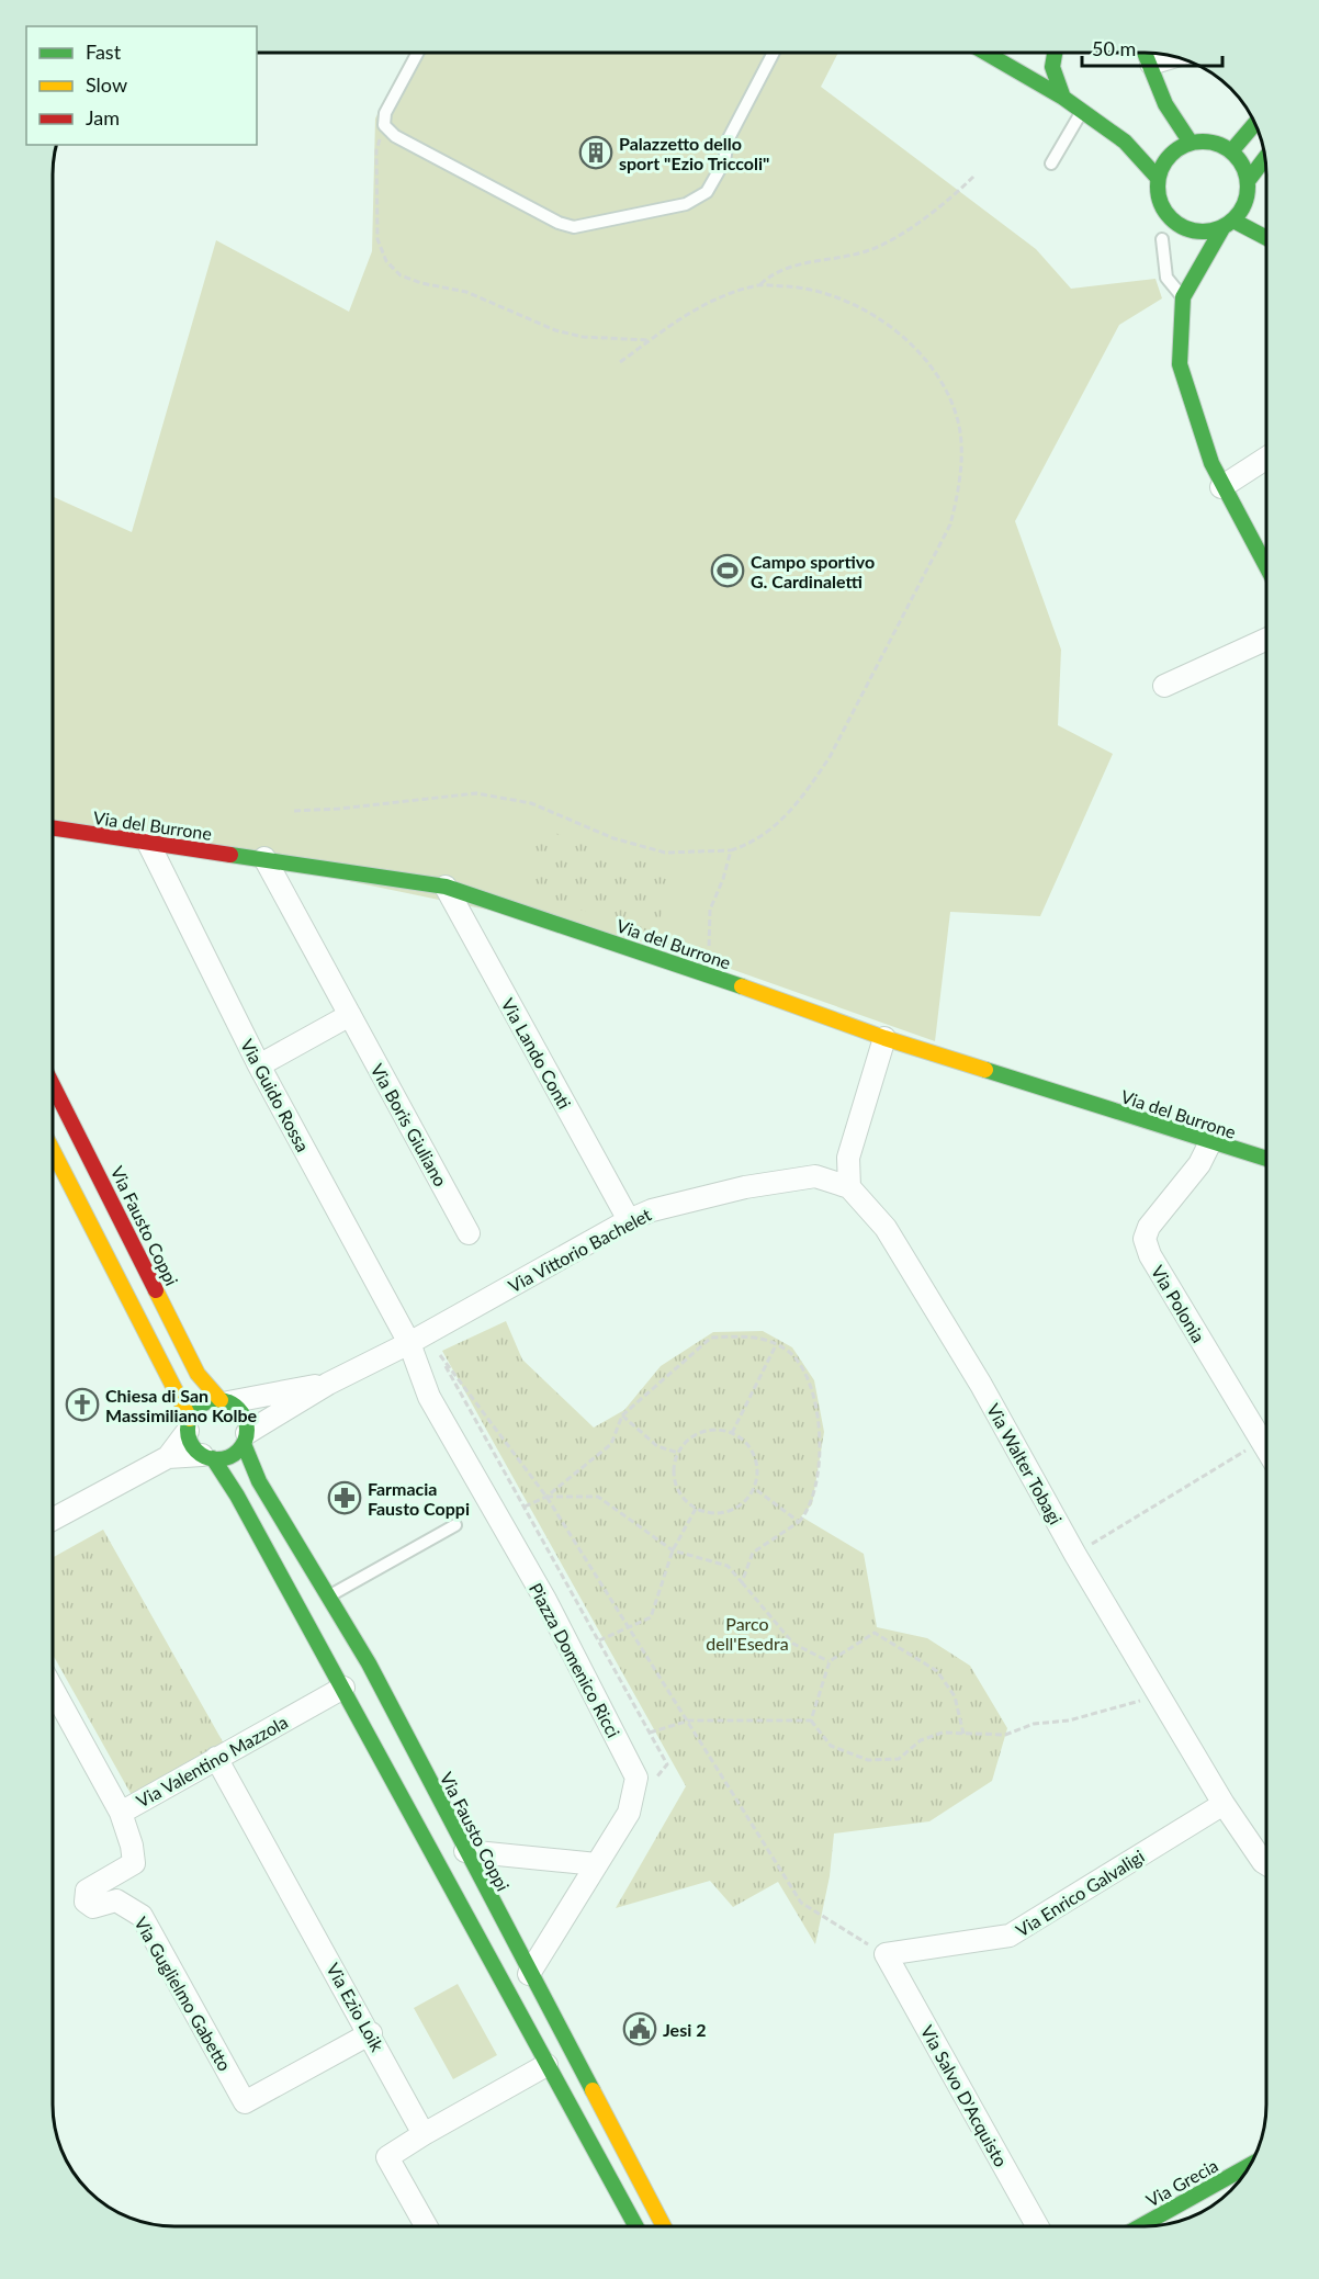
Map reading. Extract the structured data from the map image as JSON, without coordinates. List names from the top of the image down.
{
  "streets": {
    "street": [
      "Via del Burrone",
      "Via Lando Conti",
      "Via Guido Rossa",
      "Via Boris Giuliano",
      "Via Fausto Coppi",
      "Via Vittorio Bachelet",
      "Via Polonia",
      "Via Walter Tobagi",
      "Piazza Domenico Ricci",
      "Via Valentino Mazzola",
      "Via Enrico Galvaligi",
      "Via Guglielmo Gabetto",
      "Via Ezio Loik",
      "Via Salvo D'Acquisto",
      "Via Grecia"
    ]
  },
  "crossings": [
    ["Via del Burrone", "Via Lando Conti"],
    ["Via del Burrone", "Via Guido Rossa"],
    ["Via del Burrone", "Via Boris Giuliano"],
    ["Via del Burrone", "Via Polonia"],
    ["Via Lando Conti", "Via Vittorio Bachelet"],
    ["Via Guido Rossa", "Via Vittorio Bachelet"],
    ["Via Guido Rossa", "Piazza Domenico Ricci"],
    ["Via Fausto Coppi", "Via Vittorio Bachelet"],
    ["Via Fausto Coppi", "Piazza Domenico Ricci"],
    ["Via Vittorio Bachelet", "Via Walter Tobagi"],
    ["Via Vittorio Bachelet", "Piazza Domenico Ricci"],
    ["Via Walter Tobagi", "Via Enrico Galvaligi"],
    ["Via Valentino Mazzola", "Via Guglielmo Gabetto"],
    ["Via Valentino Mazzola", "Via Ezio Loik"],
    ["Via Enrico Galvaligi", "Via Salvo D'Acquisto"],
    ["Via Guglielmo Gabetto", "Via Ezio Loik"]
  ],
  "parks": ["Parco dell'Esedra"],
  "places": {
    "building": ["Palazzetto dello sport \"Ezio Triccoli\""],
    "sports": ["Campo sportivo G. Cardinaletti"],
    "church": ["Chiesa di San Massimiliano Kolbe"],
    "pharmacy": ["Farmacia Fausto Coppi"],
    "public building": ["Jesi 2"]
  },
  "legend": ["Fast", "Slow", "Jam"],
  "scale_bar": "50 m"
}
